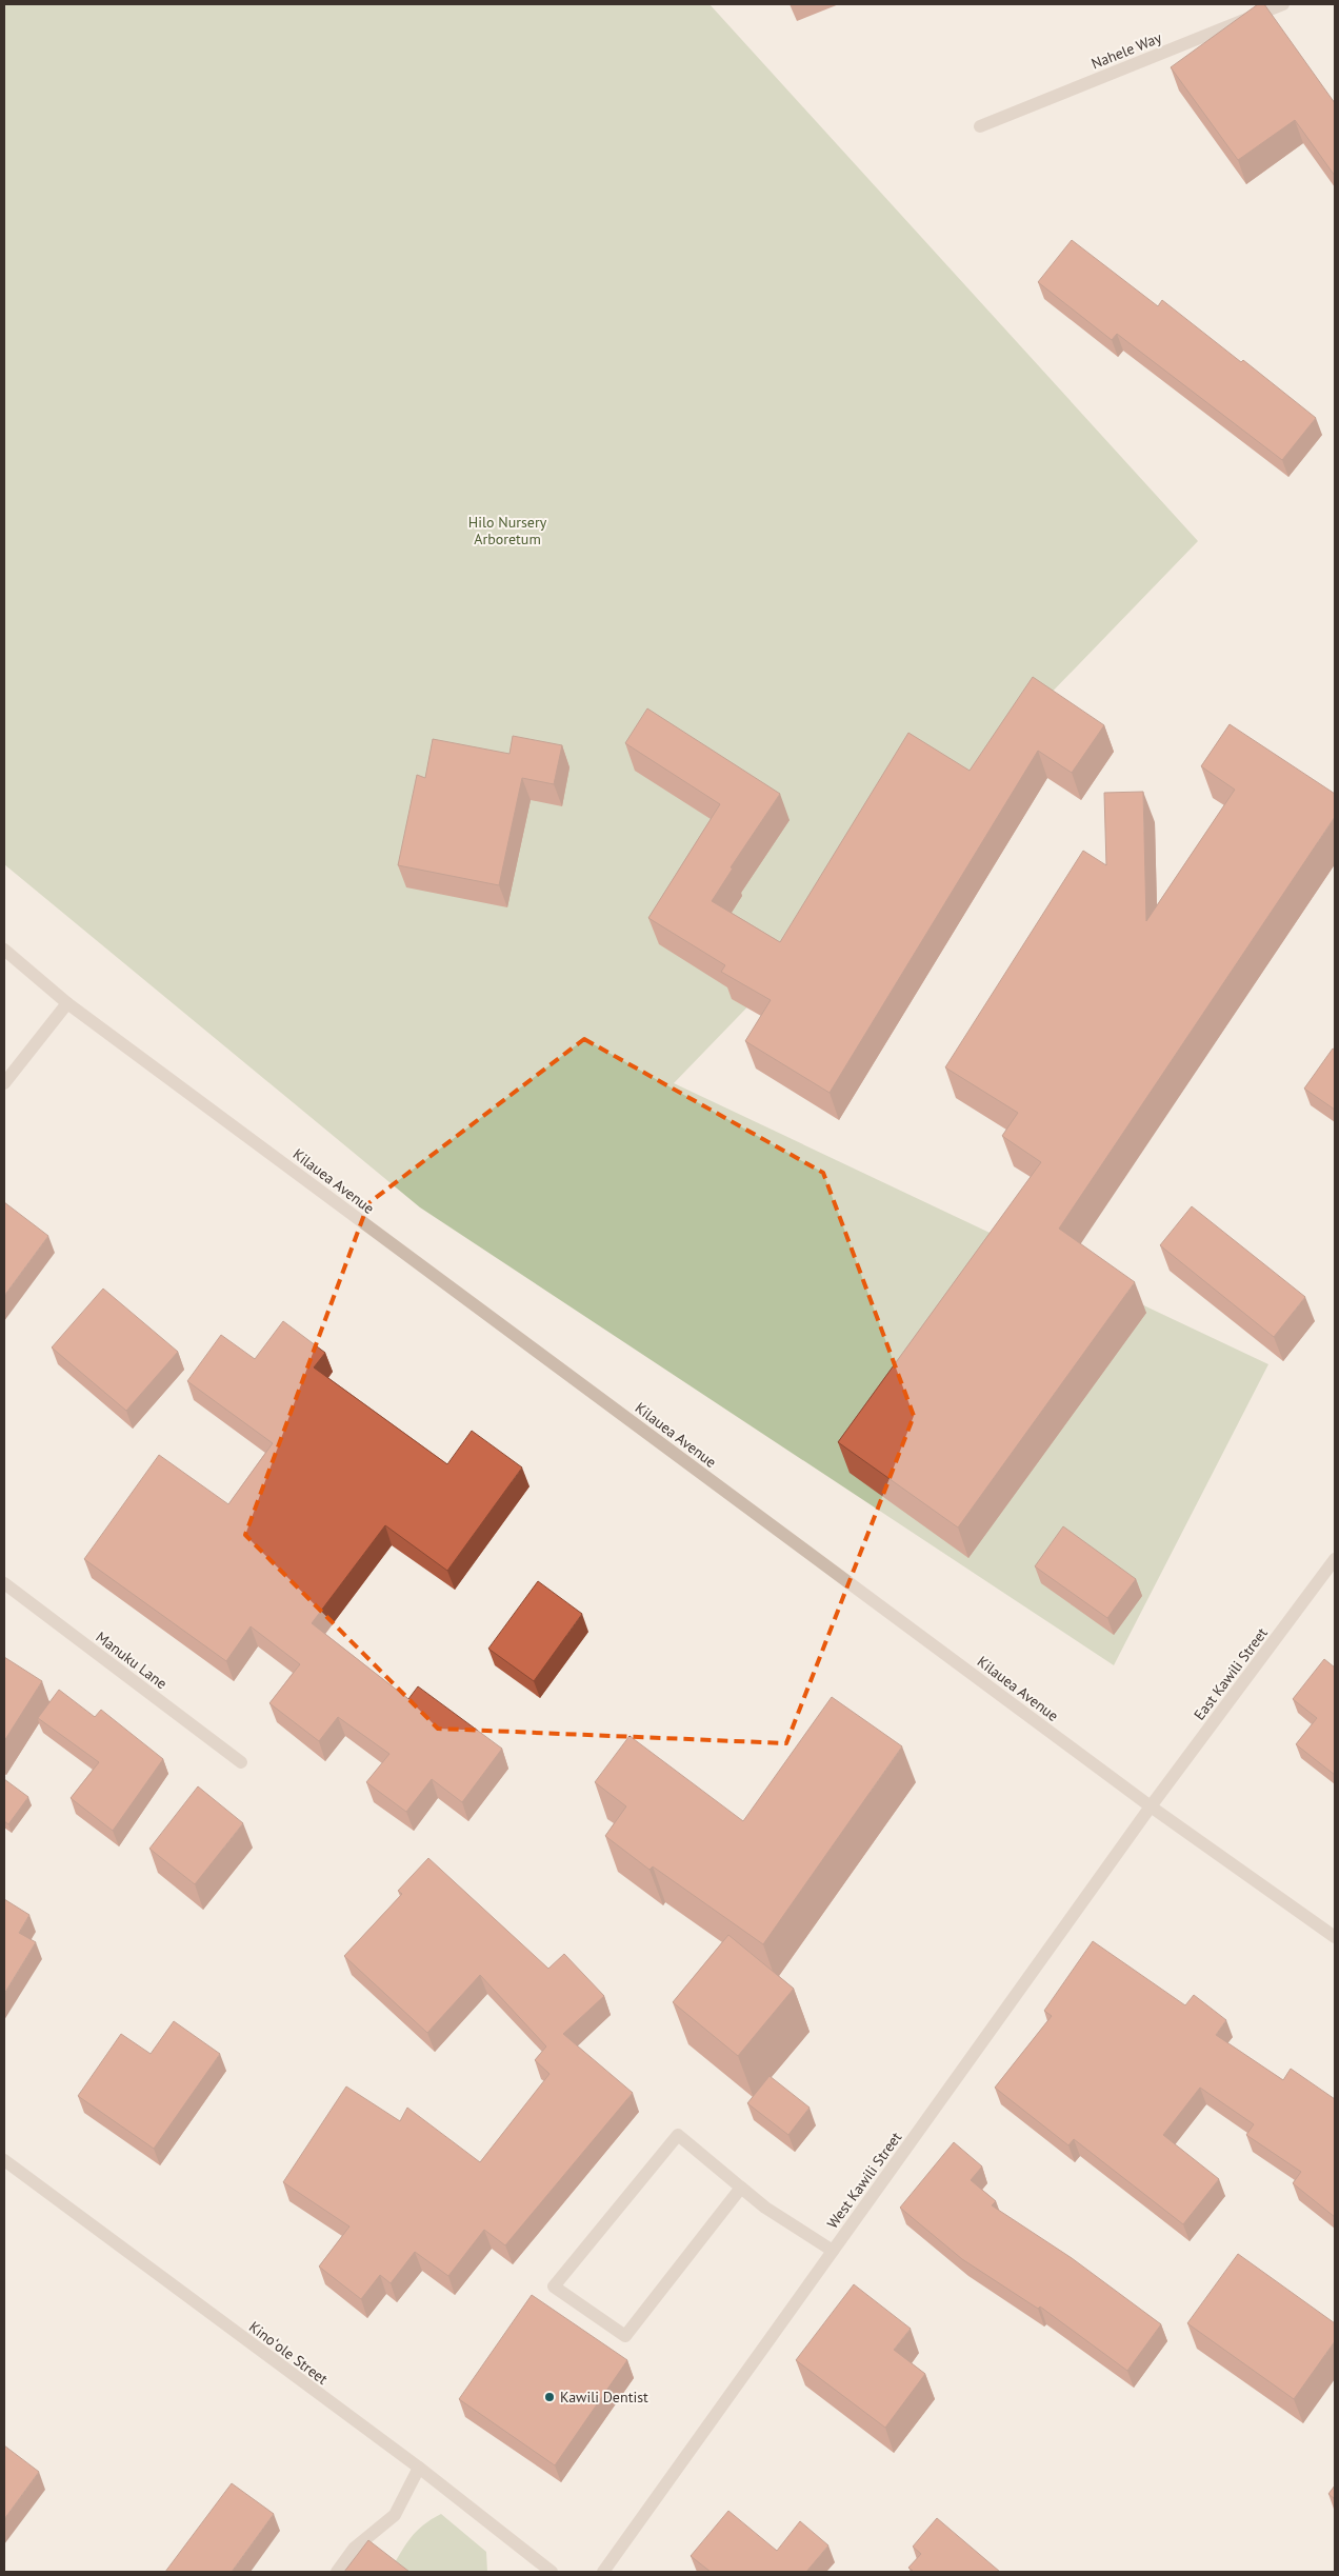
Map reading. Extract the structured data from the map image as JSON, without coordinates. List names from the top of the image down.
{
  "streets": {
    "street": [
      "Nahele Way",
      "Kilauea Avenue",
      "Manuku Lane",
      "East Kawili Street",
      "West Kawili Street",
      "Kinoʻole Street"
    ]
  },
  "crossings": [
    ["Kilauea Avenue", "East Kawili Street"],
    ["Kilauea Avenue", "West Kawili Street"],
    ["East Kawili Street", "West Kawili Street"]
  ],
  "parks": ["Hilo Nursery Arboretum"],
  "places": ["Kawili Dentist"]
}
